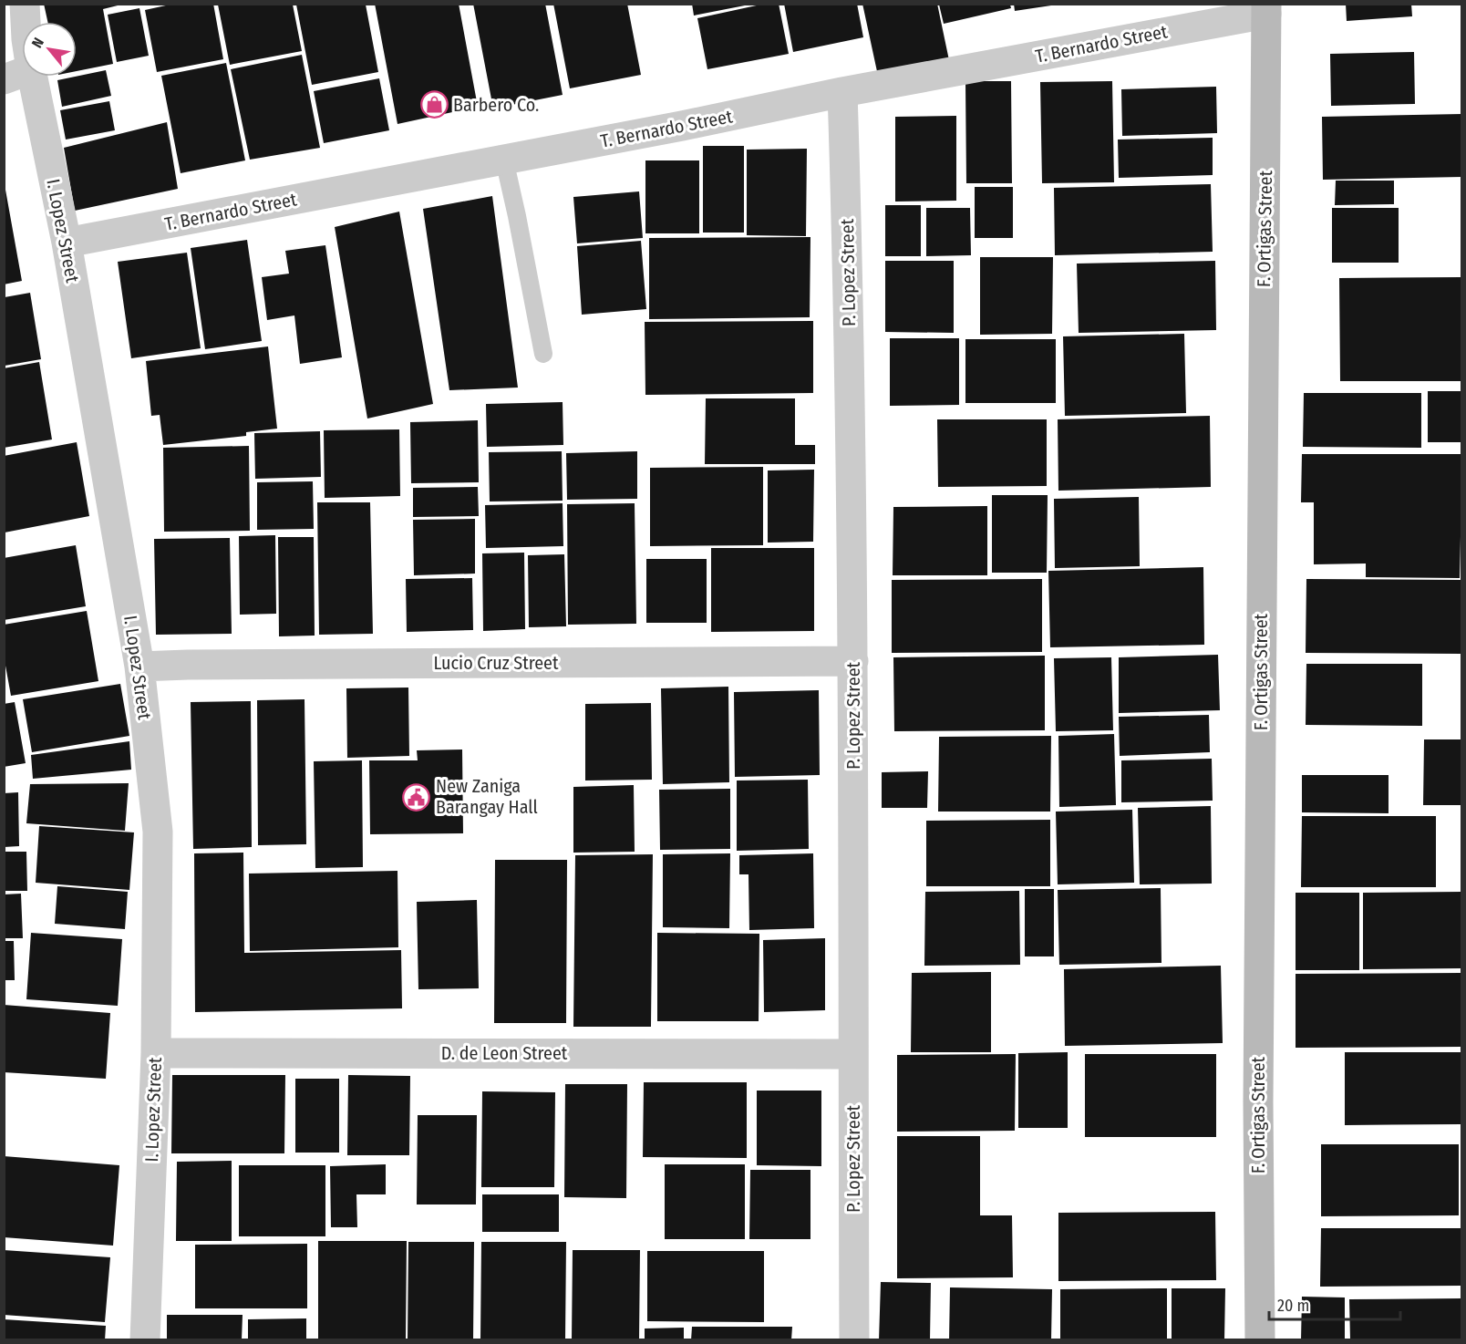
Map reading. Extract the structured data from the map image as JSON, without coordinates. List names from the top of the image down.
{
  "streets": {
    "street": [
      "T. Bernardo Street",
      "F. Ortigas Street",
      "I. Lopez Street",
      "P. Lopez Street",
      "Lucio Cruz Street",
      "D. de Leon Street"
    ]
  },
  "crossings": [
    ["T. Bernardo Street", "F. Ortigas Street"],
    ["T. Bernardo Street", "I. Lopez Street"],
    ["T. Bernardo Street", "P. Lopez Street"],
    ["I. Lopez Street", "Lucio Cruz Street"],
    ["I. Lopez Street", "D. de Leon Street"],
    ["P. Lopez Street", "Lucio Cruz Street"],
    ["P. Lopez Street", "D. de Leon Street"]
  ],
  "places": {
    "shop": ["Barbero Co."],
    "public building": ["New Zaniga Barangay Hall"]
  },
  "scale_bar": "20 m",
  "north": "top left"
}
